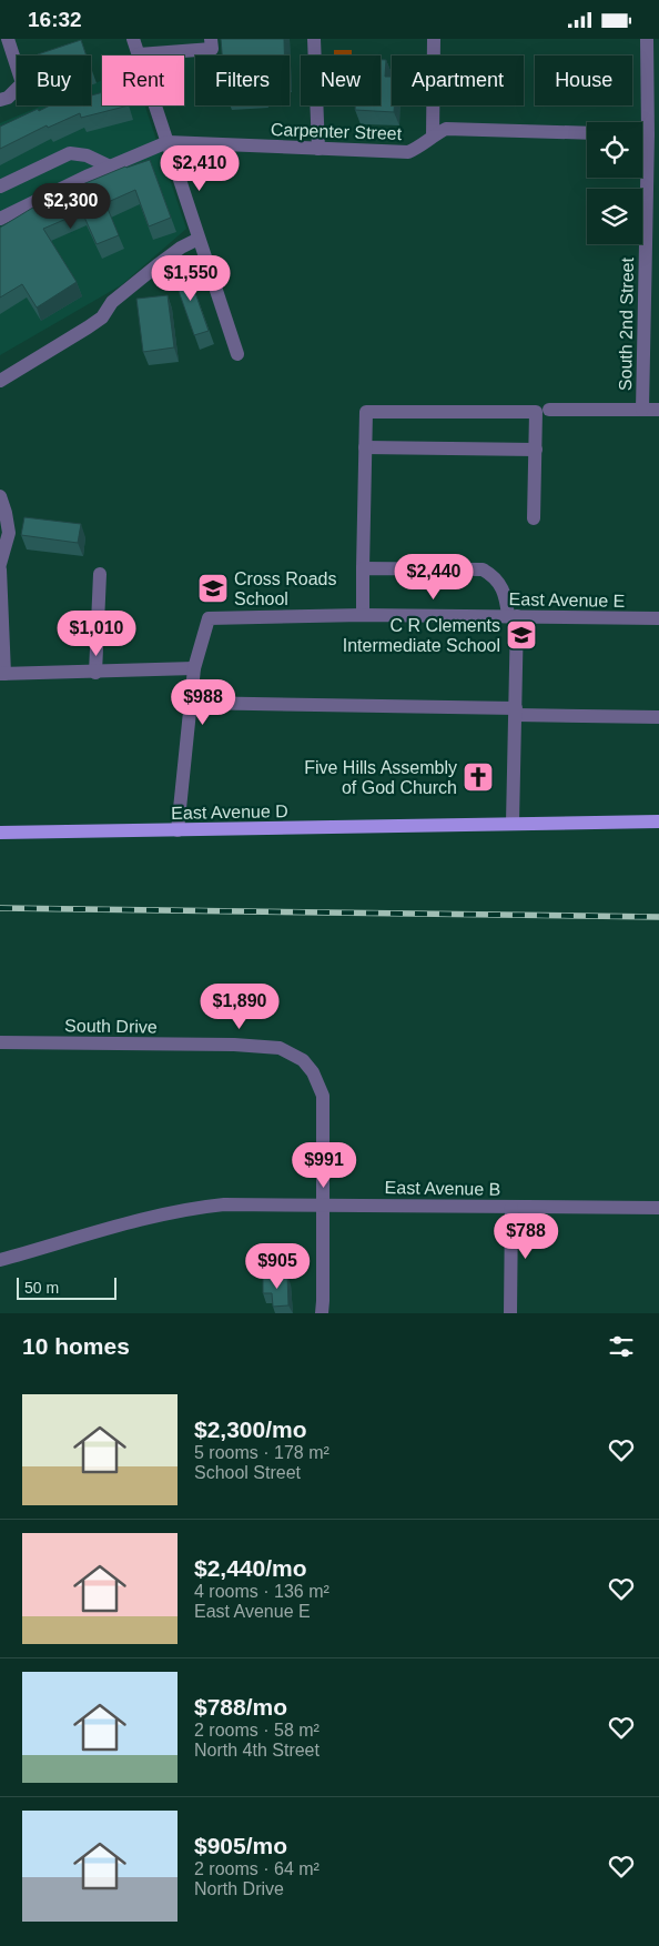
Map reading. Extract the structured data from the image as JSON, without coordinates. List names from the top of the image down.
{
  "streets": {
    "main road": ["East Avenue D"],
    "street": [
      "Carpenter Street",
      "South 2nd Street",
      "East Avenue E",
      "South Drive",
      "East Avenue B"
    ]
  },
  "crossings": [
    ["South Drive", "East Avenue B"]
  ],
  "places": {
    "school or university": ["Cross Roads School", "C R Clements Intermediate School"],
    "church": ["Five Hills Assembly of God Church"]
  },
  "scale_bar": "50 m",
  "page": {
    "status": "16:32",
    "chip": [
      "Buy",
      "Rent",
      "Filters",
      "New",
      "Apartment",
      "House"
    ],
    "price": [
      "$2,410",
      "$2,300",
      "$1,550",
      "$2,440",
      "$1,010",
      "$988",
      "$1,890",
      "$991",
      "$788",
      "$905"
    ],
    "scale": "50 m",
    "heading": "10 homes",
    "list": [
      {
        "name": "$2,300/mo",
        "note": "5 rooms · 178 m² · School Street"
      },
      {
        "name": "$2,440/mo",
        "note": "4 rooms · 136 m² · East Avenue E"
      },
      {
        "name": "$788/mo",
        "note": "2 rooms · 58 m² · North 4th Street"
      },
      {
        "name": "$905/mo",
        "note": "2 rooms · 64 m² · North Drive"
      }
    ]
  }
}
